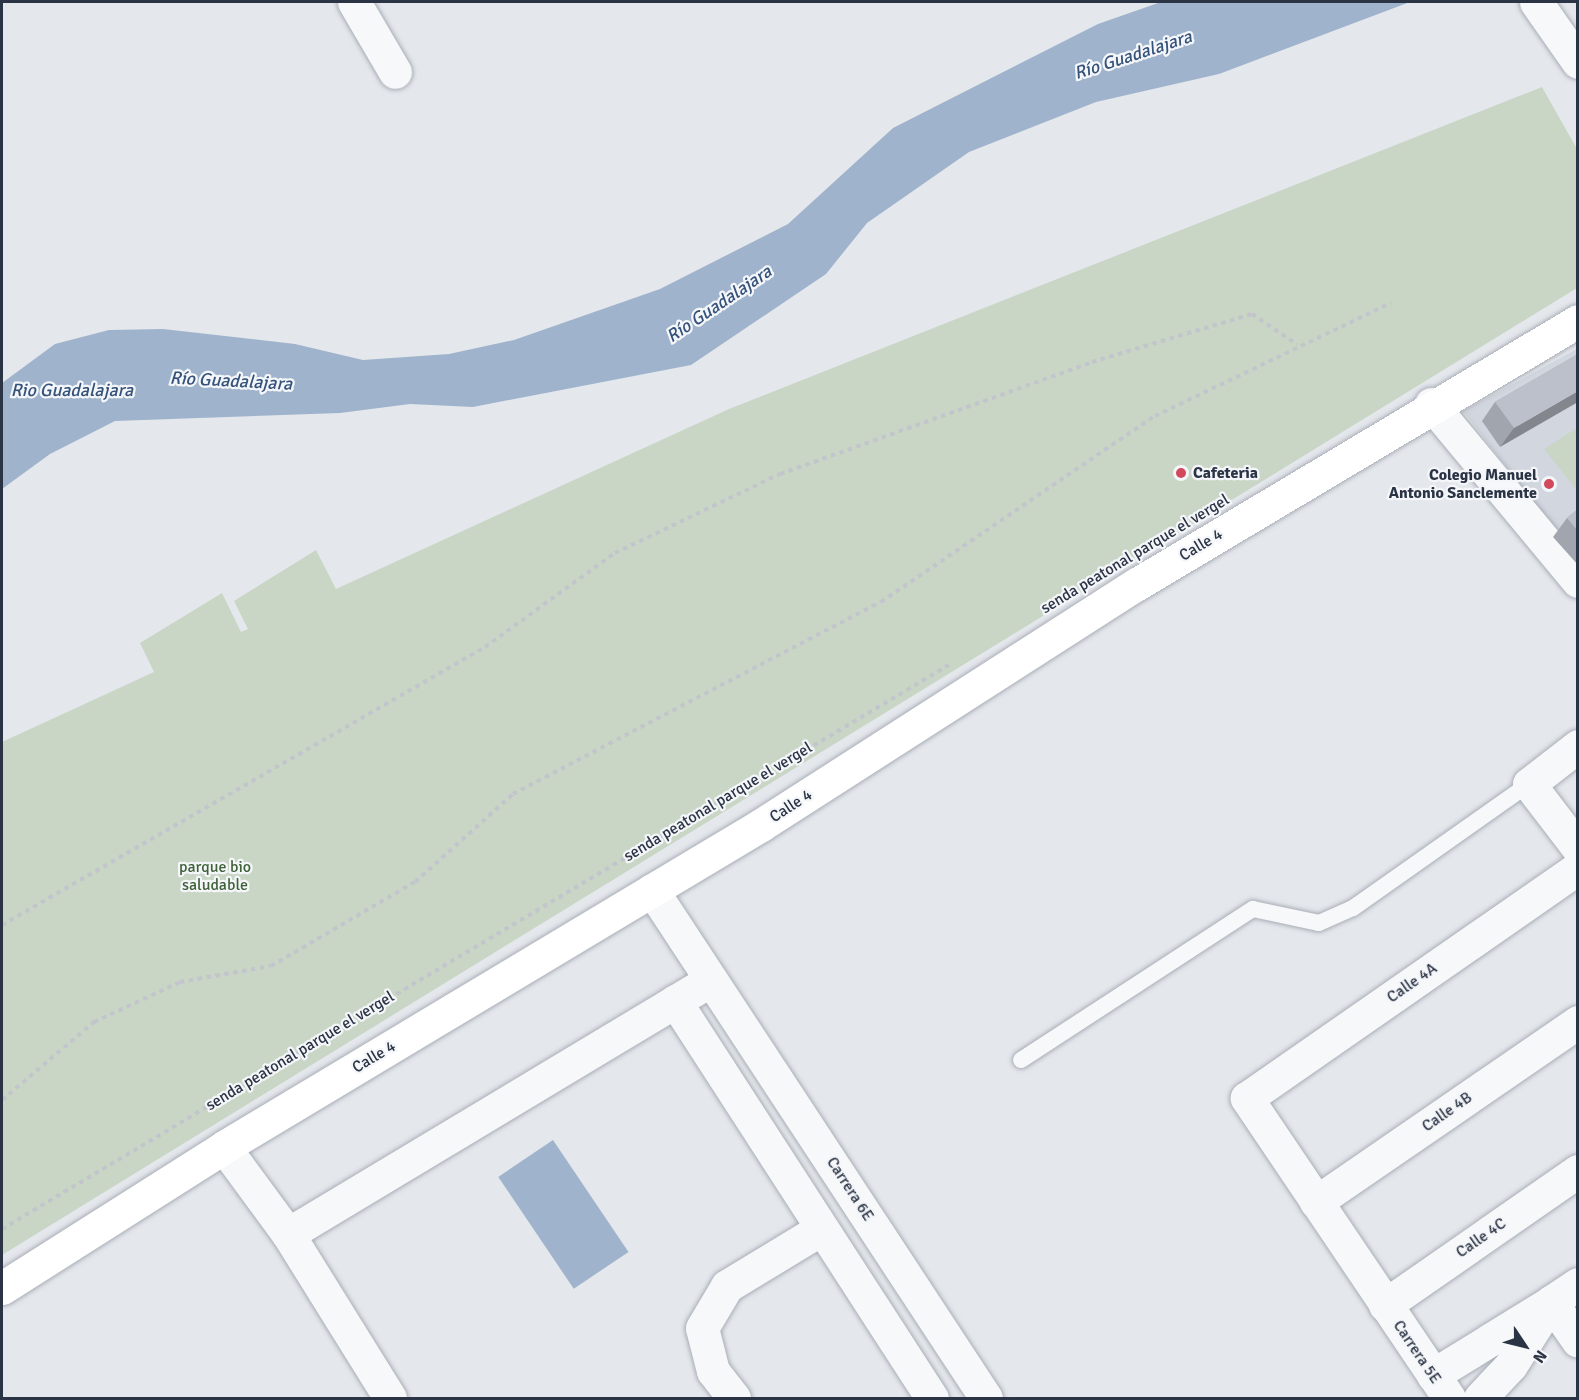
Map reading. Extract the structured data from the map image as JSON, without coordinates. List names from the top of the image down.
{
  "streets": {
    "street": [
      "Calle 4",
      "Calle 4A",
      "Calle 4B",
      "Carrera 6E",
      "Calle 4C",
      "Carrera 5E"
    ],
    "path": ["senda peatonal parque el vergel"]
  },
  "crossings": [
    ["Calle 4", "Carrera 6E"],
    ["Calle 4A", "Carrera 5E"],
    ["Calle 4B", "Carrera 5E"],
    ["Calle 4C", "Carrera 5E"]
  ],
  "water": ["Río Guadalajara", "Rio Guadalajara"],
  "parks": ["parque bio saludable"],
  "places": ["Cafeteria", "Colegio Manuel Antonio Sanclemente"],
  "north": "bottom right"
}
